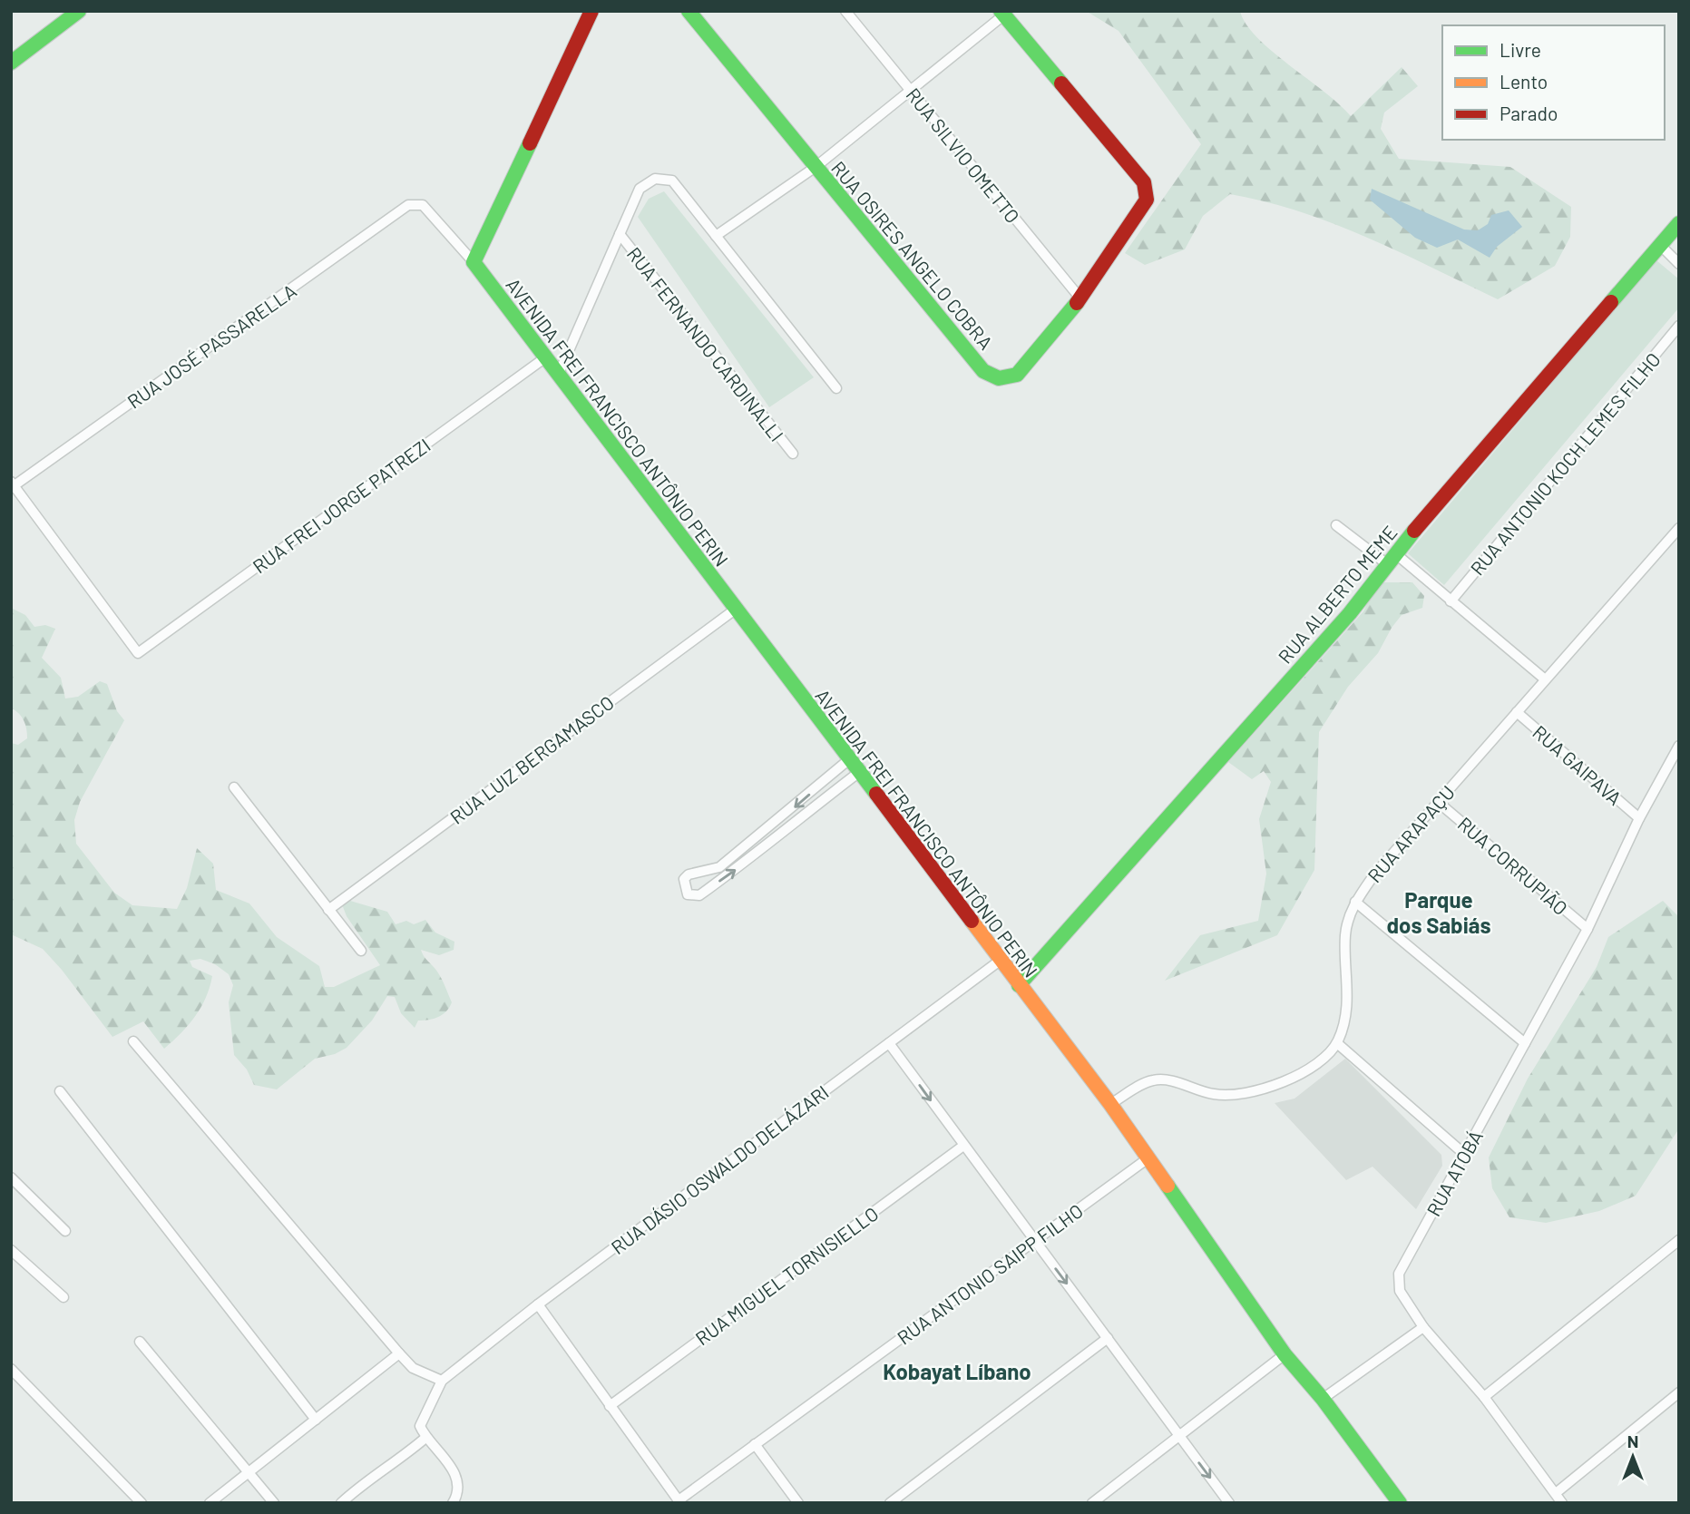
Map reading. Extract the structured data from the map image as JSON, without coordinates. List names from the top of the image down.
{
  "streets": {
    "street": [
      "RUA SILVIO OMETTO",
      "RUA OSIRES ANGELO COBRA",
      "RUA FERNANDO CARDINALLI",
      "RUA JOSÉ PASSARELLA",
      "AVENIDA FREI FRANCISCO ANTÔNIO PERIN",
      "RUA ANTONIO KOCH LEMES FILHO",
      "RUA FREI JORGE PATREZI",
      "RUA ALBERTO MEME",
      "RUA LUIZ BERGAMASCO",
      "RUA GAIPAVA",
      "RUA ARAPAÇU",
      "RUA CORRUPIÃO",
      "RUA DÁSIO OSWALDO DELÁZARI",
      "RUA ATOBÁ",
      "RUA ANTONIO SAIPP FILHO",
      "RUA MIGUEL TORNISIELLO"
    ]
  },
  "crossings": [
    ["RUA SILVIO OMETTO", "RUA OSIRES ANGELO COBRA"],
    ["RUA JOSÉ PASSARELLA", "AVENIDA FREI FRANCISCO ANTÔNIO PERIN"],
    ["RUA JOSÉ PASSARELLA", "RUA FREI JORGE PATREZI"],
    ["AVENIDA FREI FRANCISCO ANTÔNIO PERIN", "RUA FREI JORGE PATREZI"],
    ["AVENIDA FREI FRANCISCO ANTÔNIO PERIN", "RUA ALBERTO MEME"],
    ["AVENIDA FREI FRANCISCO ANTÔNIO PERIN", "RUA LUIZ BERGAMASCO"],
    ["AVENIDA FREI FRANCISCO ANTÔNIO PERIN", "RUA DÁSIO OSWALDO DELÁZARI"],
    ["AVENIDA FREI FRANCISCO ANTÔNIO PERIN", "RUA ANTONIO SAIPP FILHO"],
    ["RUA GAIPAVA", "RUA ARAPAÇU"],
    ["RUA GAIPAVA", "RUA ATOBÁ"],
    ["RUA ARAPAÇU", "RUA CORRUPIÃO"],
    ["RUA CORRUPIÃO", "RUA ATOBÁ"]
  ],
  "districts": ["Parque dos Sabiás", "Kobayat Líbano"],
  "legend": ["Livre", "Lento", "Parado"],
  "north": "top"
}
